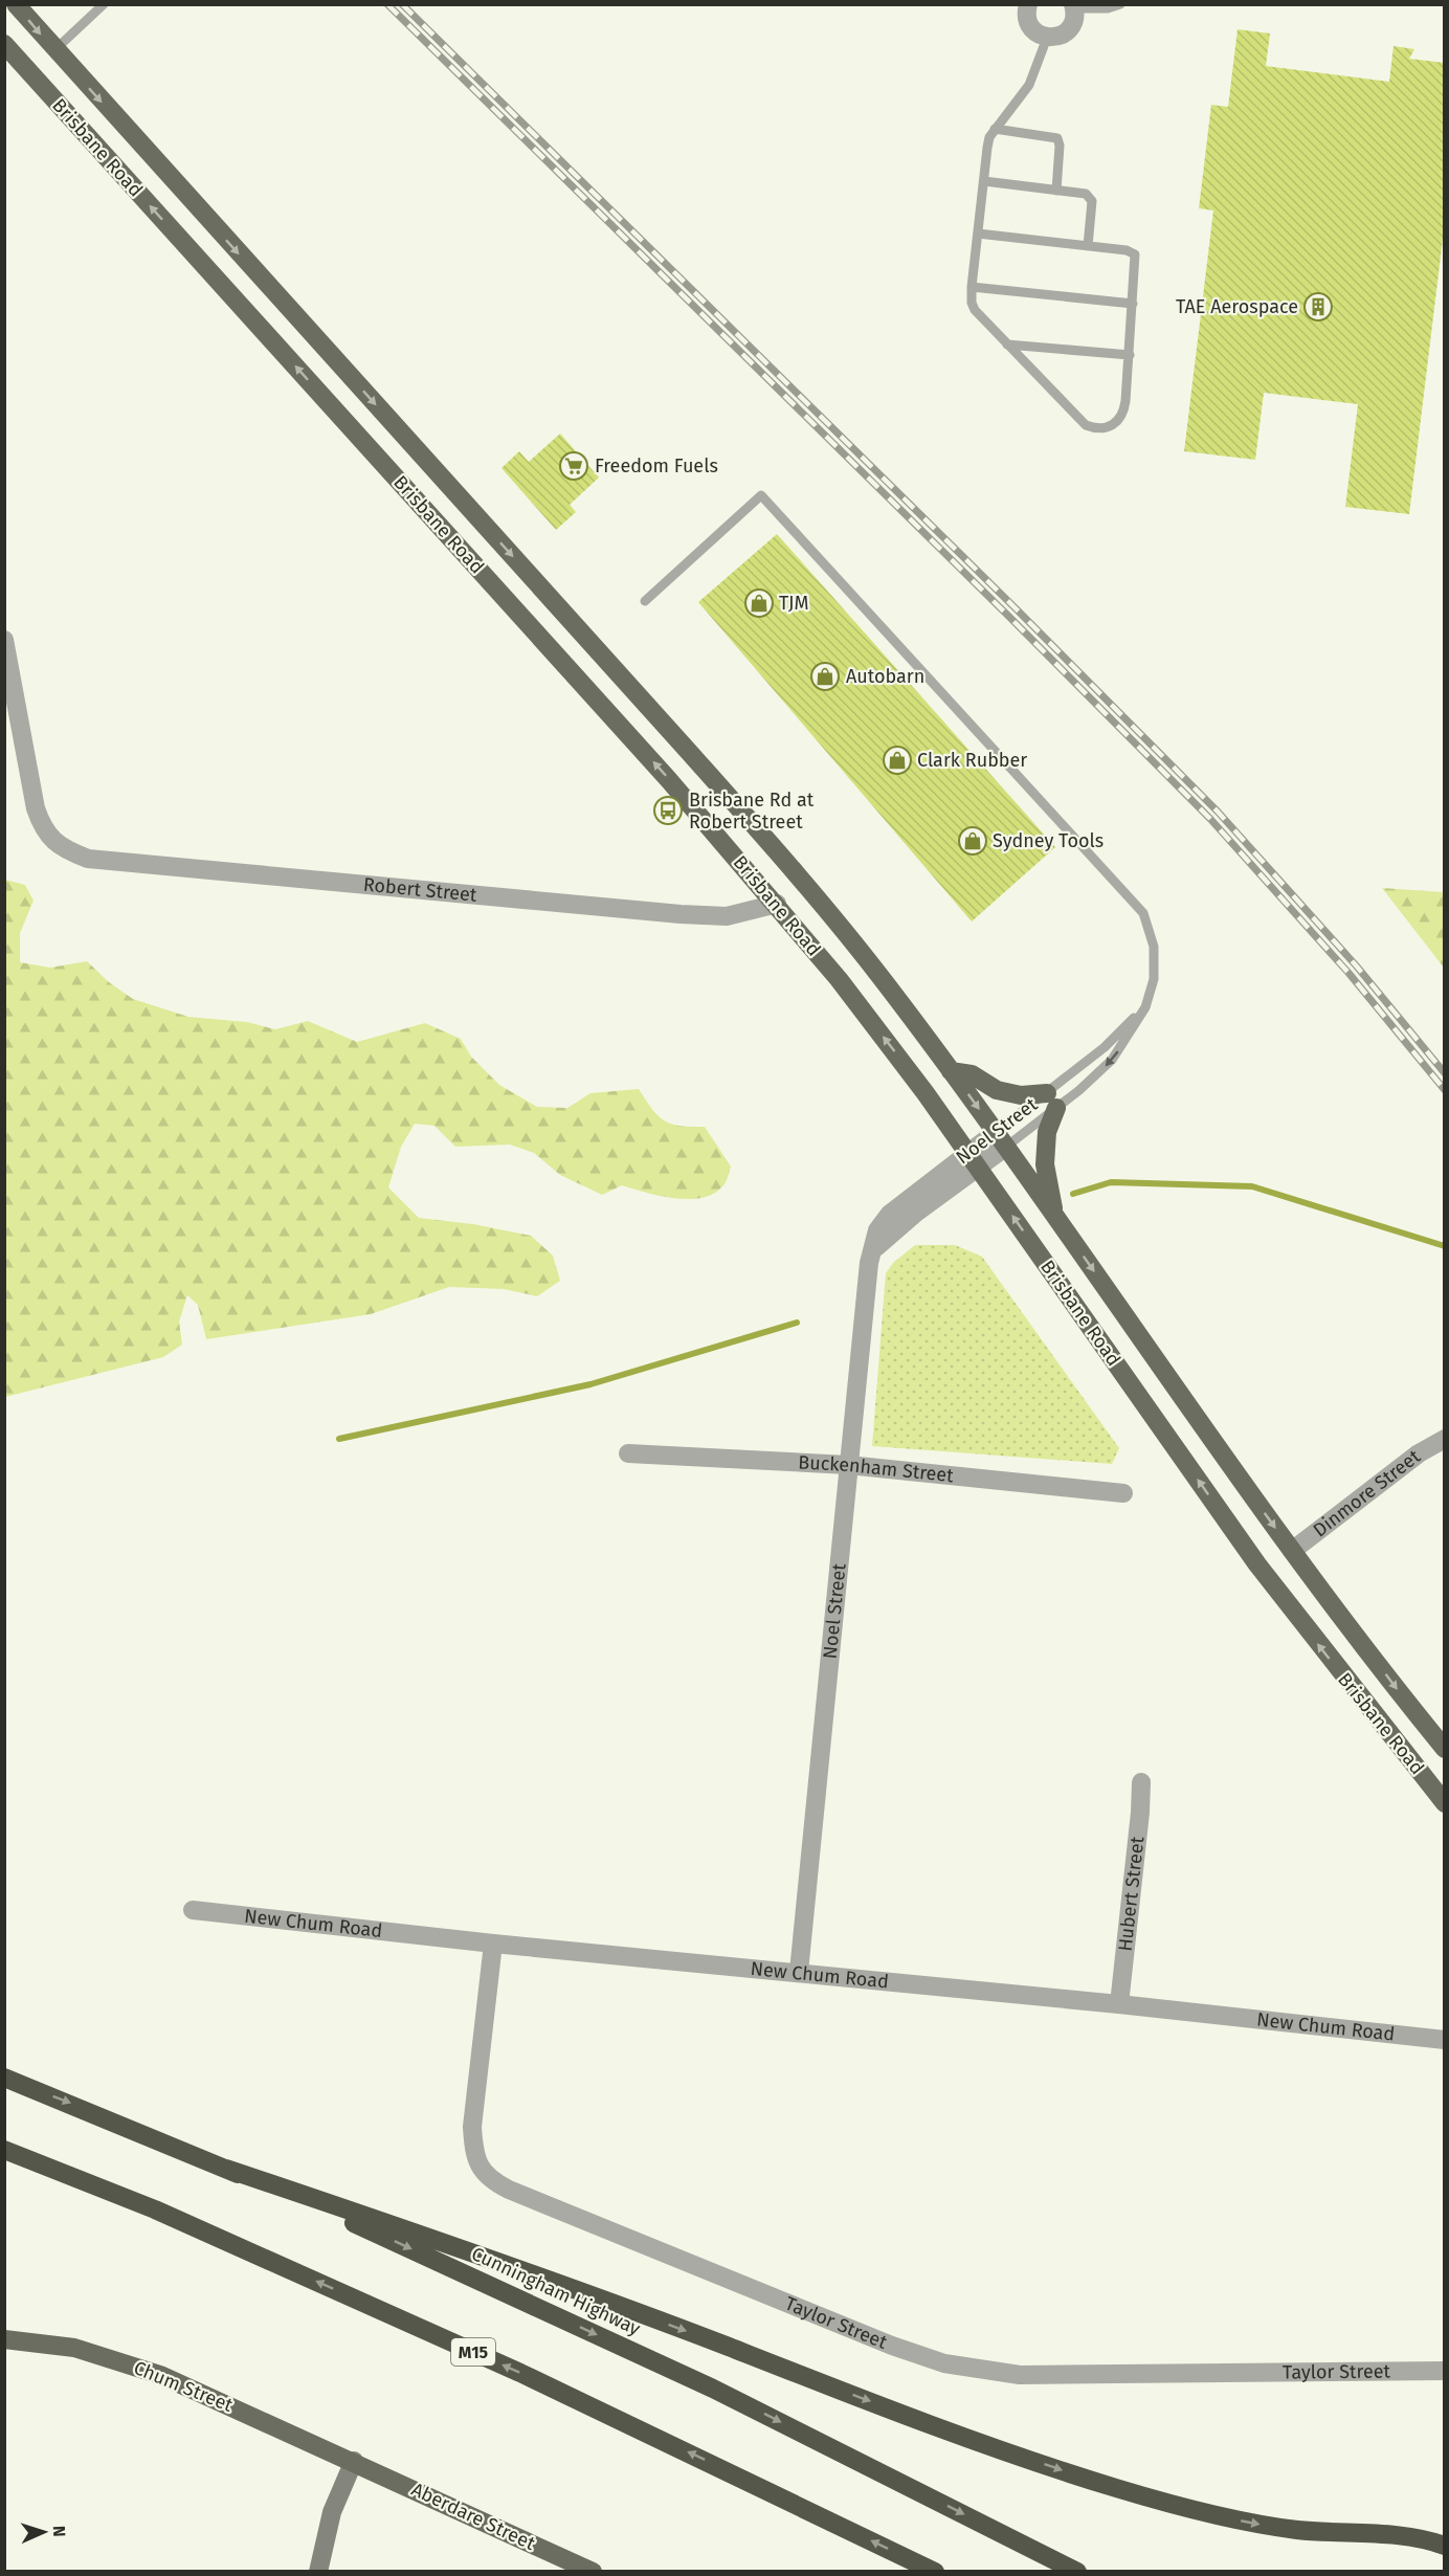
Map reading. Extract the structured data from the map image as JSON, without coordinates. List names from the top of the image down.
{
  "streets": {
    "highway": ["Cunningham Highway", "M15"],
    "main road": ["Brisbane Road", "Chum Street", "Aberdare Street"],
    "street": [
      "Robert Street",
      "Noel Street",
      "Buckenham Street",
      "Dinmore Street",
      "Hubert Street",
      "New Chum Road",
      "Taylor Street"
    ]
  },
  "crossings": [
    ["Brisbane Road", "Robert Street"],
    ["Brisbane Road", "Noel Street"],
    ["Brisbane Road", "Dinmore Street"],
    ["Noel Street", "Buckenham Street"],
    ["Noel Street", "New Chum Road"],
    ["Hubert Street", "New Chum Road"],
    ["New Chum Road", "Taylor Street"],
    ["Chum Street", "Aberdare Street"]
  ],
  "places": {
    "building": ["TAE Aerospace"],
    "supermarket": ["Freedom Fuels"],
    "shop": [
      "TJM",
      "Autobarn",
      "Clark Rubber",
      "Sydney Tools"
    ],
    "bus stop": ["Brisbane Rd at Robert Street"]
  },
  "north": "right"
}
